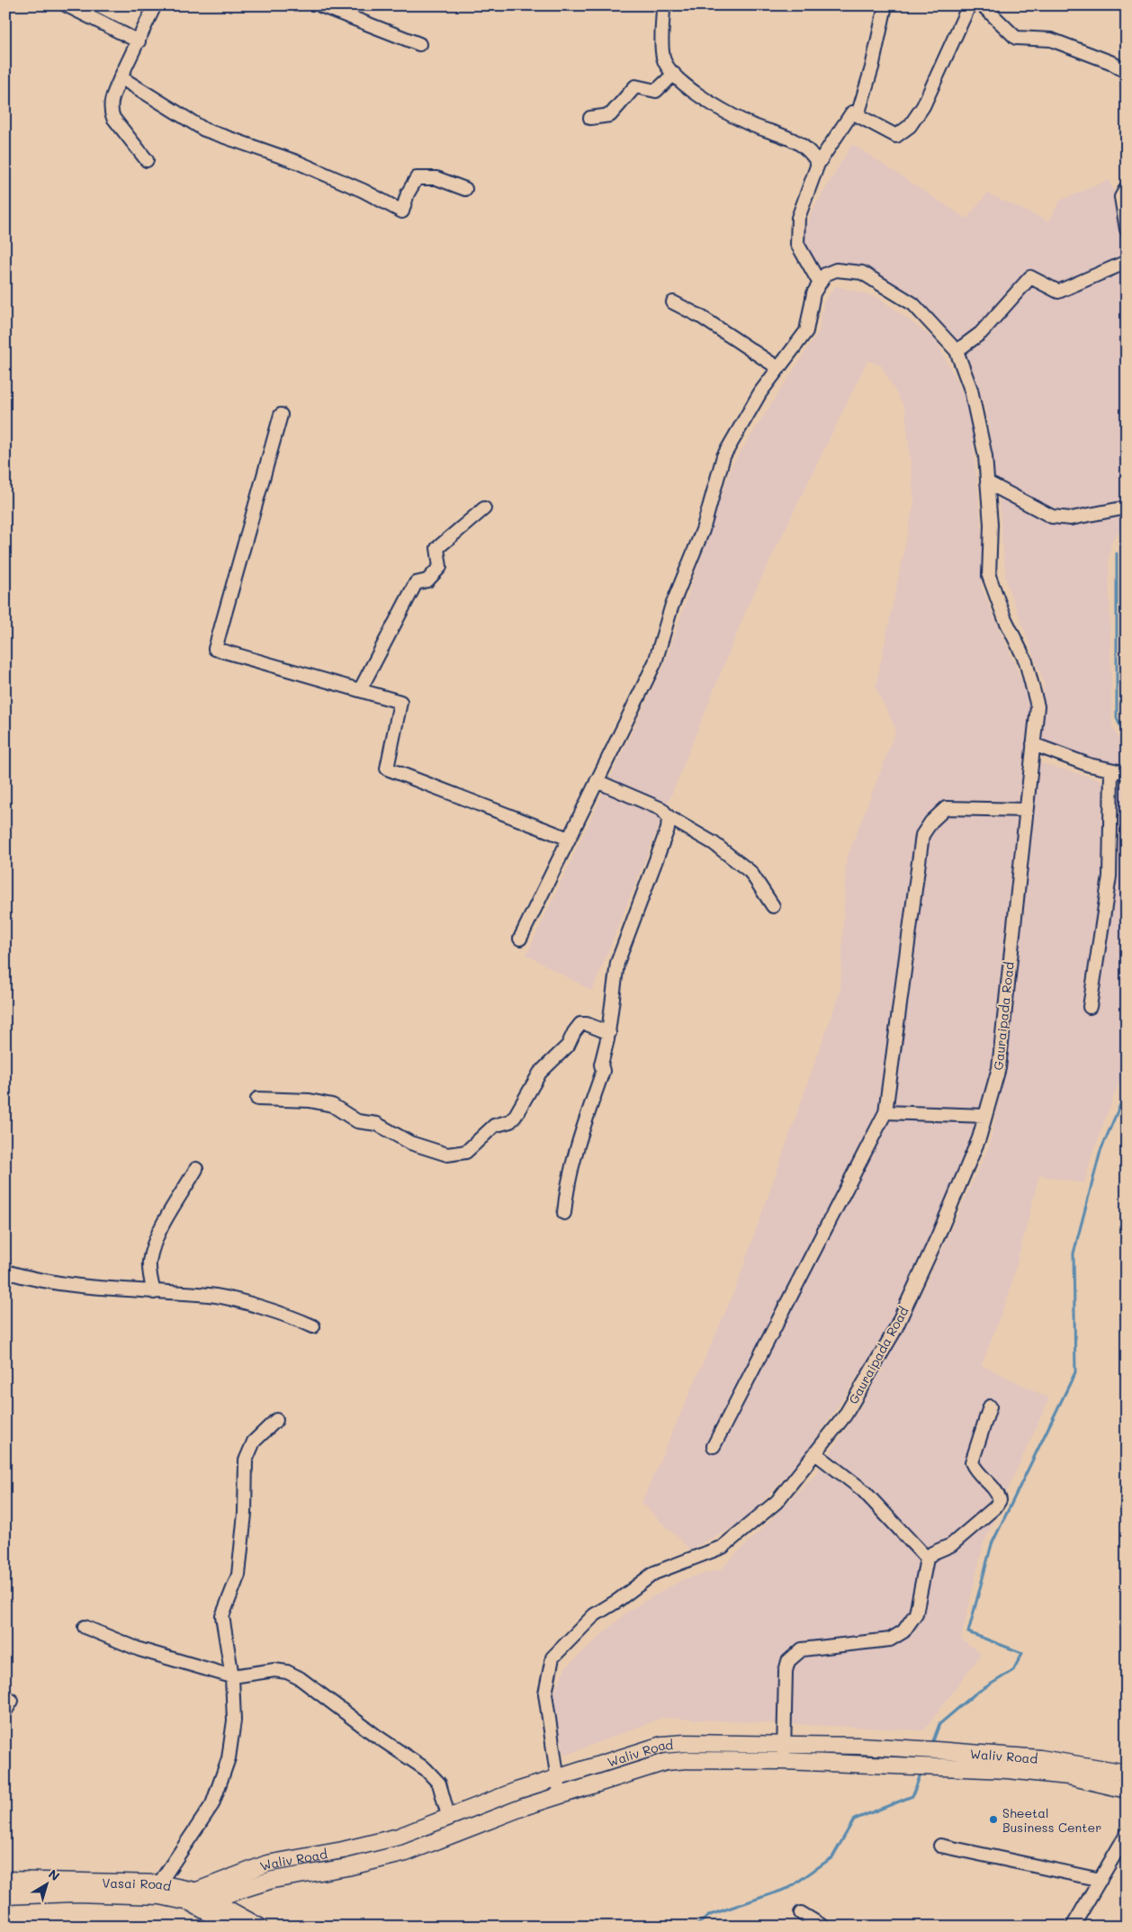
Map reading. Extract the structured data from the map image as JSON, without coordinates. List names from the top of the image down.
{
  "streets": {
    "main road": ["Waliv Road", "Vasai Road"],
    "street": ["Gauraipada Road"]
  },
  "crossings": [
    ["Gauraipada Road", "Waliv Road"],
    ["Waliv Road", "Vasai Road"]
  ],
  "places": ["Sheetal Business Center"],
  "north": "top right"
}
